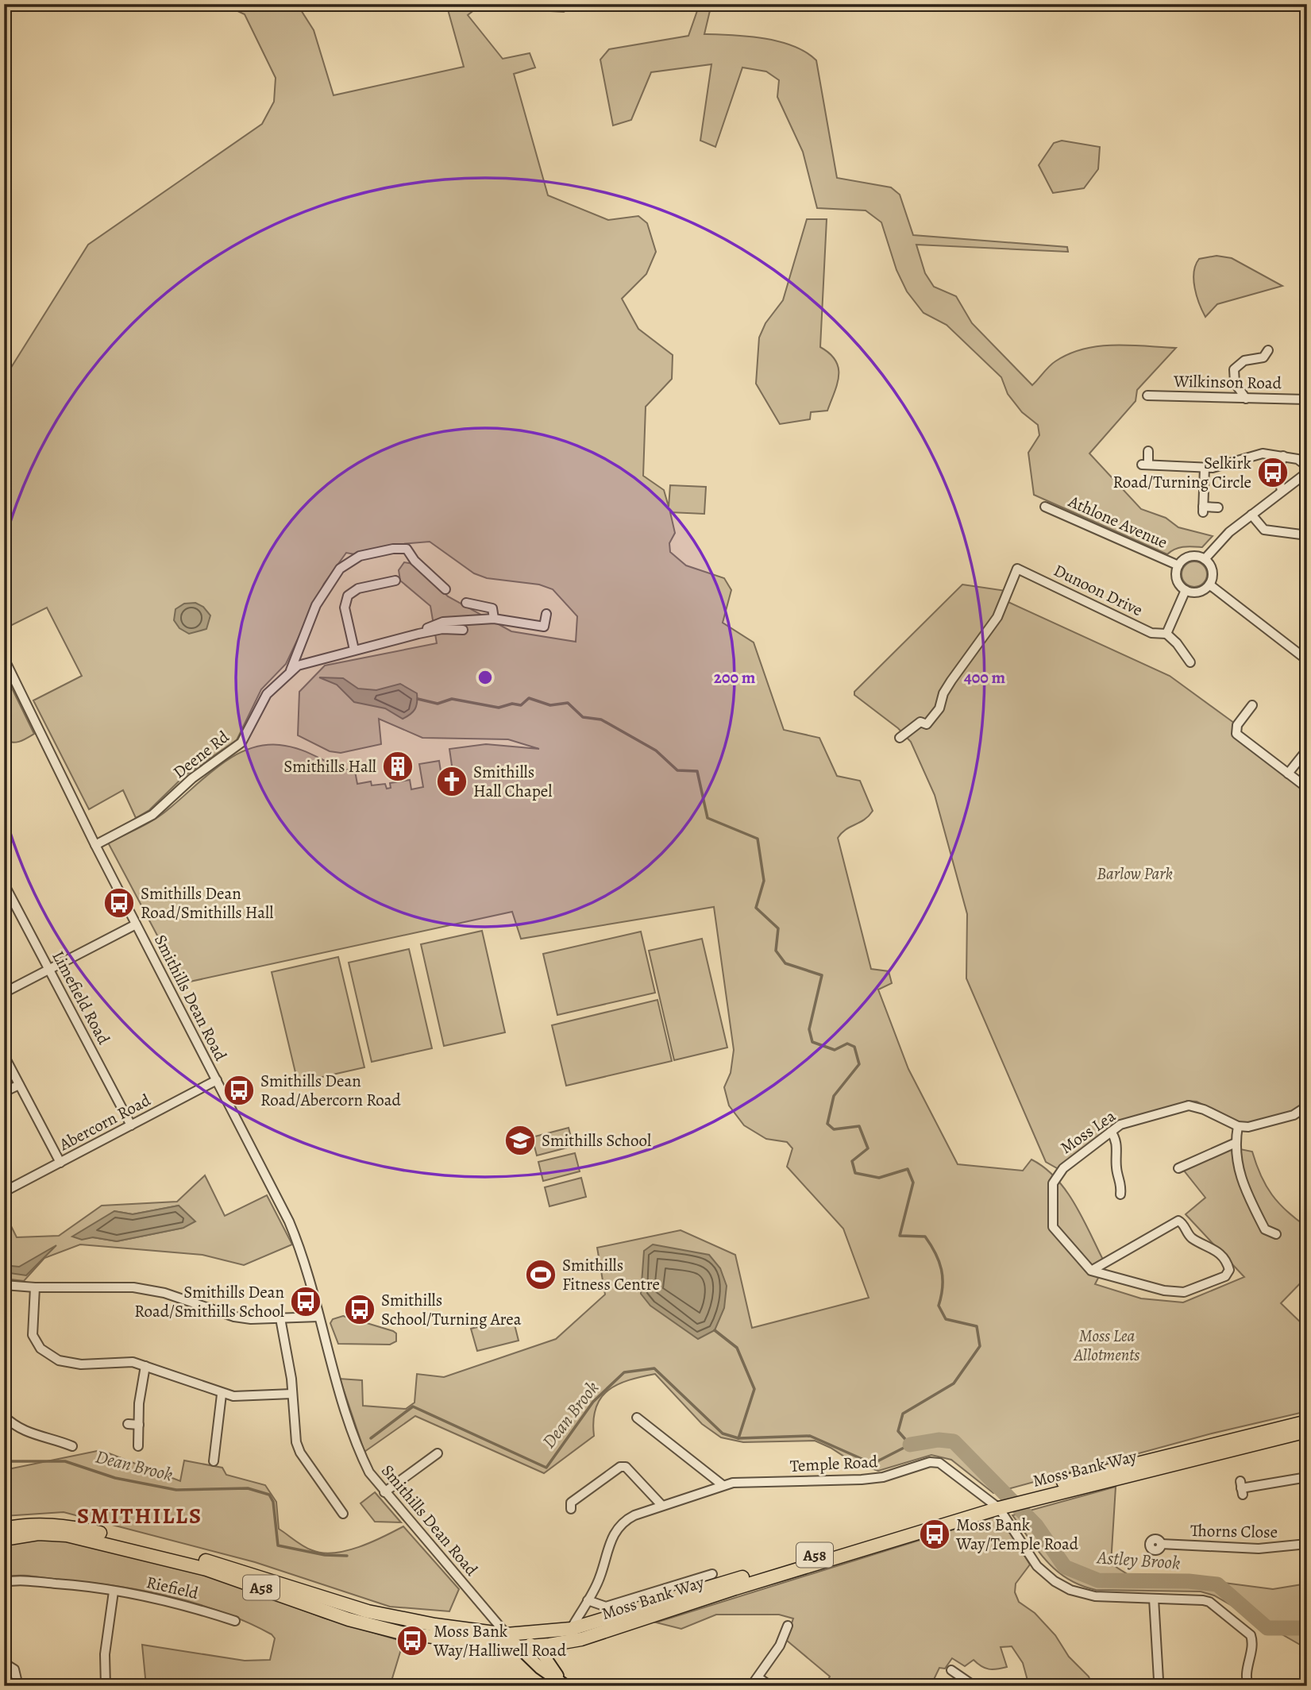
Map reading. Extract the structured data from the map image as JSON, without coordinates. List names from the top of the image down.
{
  "streets": {
    "highway": ["Moss Bank Way", "A58"],
    "street": [
      "Wilkinson Road",
      "Athlone Avenue",
      "Dunoon Drive",
      "Deene Rd",
      "Limefield Road",
      "Smithills Dean Road",
      "Abercorn Road",
      "Moss Lea",
      "Temple Road",
      "Thorns Close",
      "Riefield"
    ]
  },
  "crossings": [
    ["Deene Rd", "Smithills Dean Road"],
    ["Limefield Road", "Abercorn Road"],
    ["Smithills Dean Road", "Abercorn Road"],
    ["Smithills Dean Road", "Moss Bank Way"],
    ["Temple Road", "Moss Bank Way"]
  ],
  "districts": ["SMITHILLS"],
  "water": ["Dean Brook", "Astley Brook"],
  "parks": ["Barlow Park", "Moss Lea Allotments"],
  "places": {
    "bus stop": [
      "Selkirk Road/Turning Circle",
      "Smithills Dean Road/Smithills Hall",
      "Smithills Dean Road/Abercorn Road",
      "Smithills Dean Road/Smithills School",
      "Smithills School/Turning Area",
      "Moss Bank Way/Temple Road",
      "Moss Bank Way/Halliwell Road"
    ],
    "building": ["Smithills Hall"],
    "church": ["Smithills Hall Chapel"],
    "school or university": ["Smithills School"],
    "sports": ["Smithills Fitness Centre"]
  },
  "rings": ["200 m", "400 m"]
}
